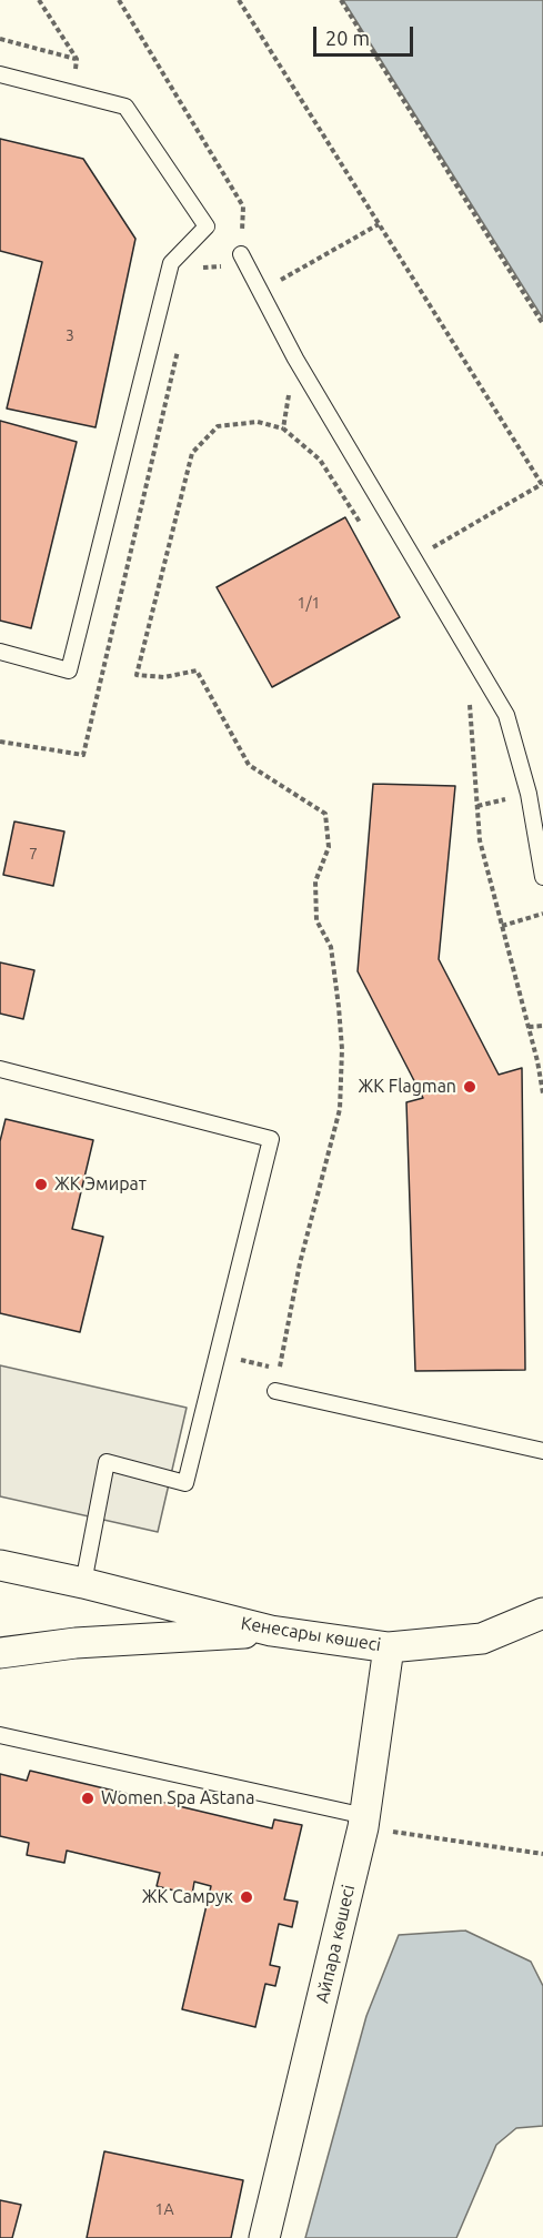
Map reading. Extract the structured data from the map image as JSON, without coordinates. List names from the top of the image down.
{
  "streets": {
    "street": ["Кенесары көшесі", "Айпара көшесі"]
  },
  "crossings": [
    ["Кенесары көшесі", "Айпара көшесі"]
  ],
  "places": [
    "ЖК Flagman",
    "ЖК Эмират",
    "Women Spa Astana",
    "ЖК Самрук"
  ],
  "house_numbers": [
    "3",
    "1/1",
    "7",
    "1А"
  ],
  "scale_bar": "20 m"
}
